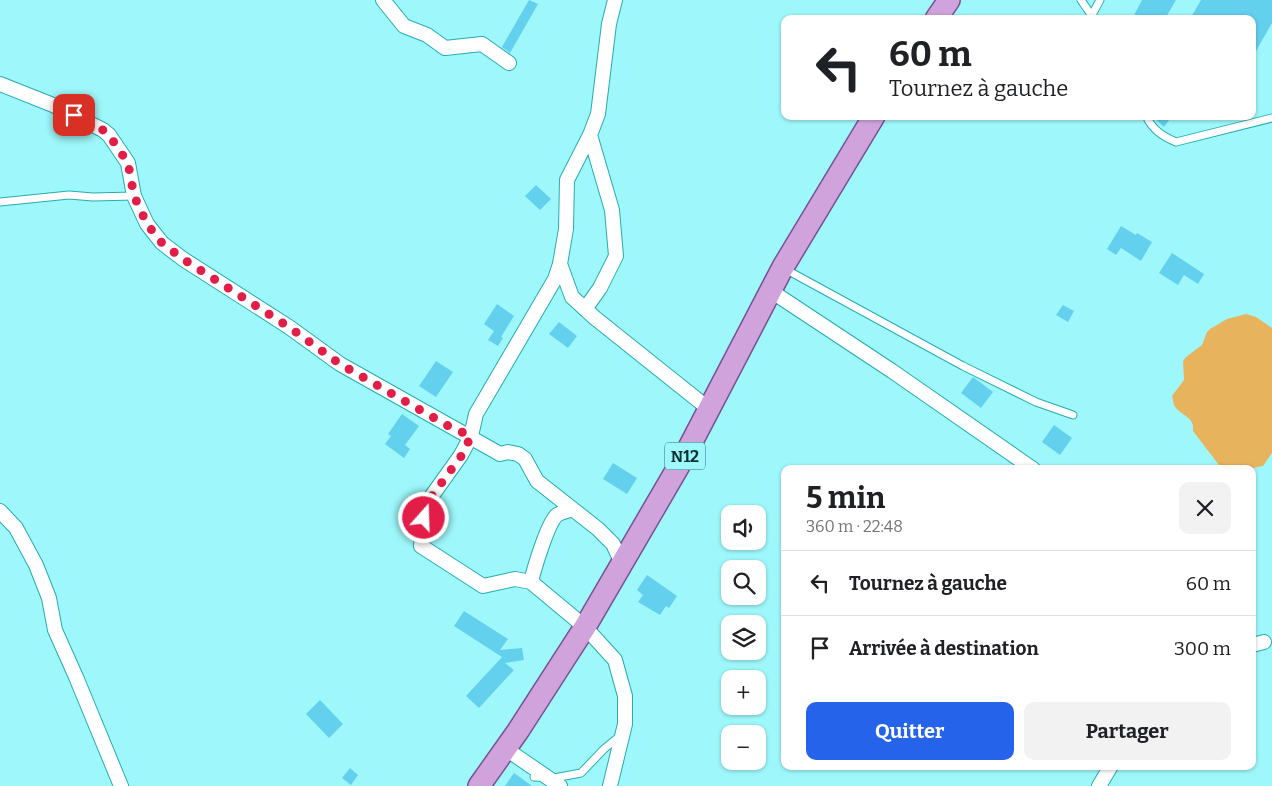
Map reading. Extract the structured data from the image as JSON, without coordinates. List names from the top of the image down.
{
  "streets": {
    "main road": ["N12"]
  },
  "page": {
    "turn": ["60 m", "Tournez à gauche"],
    "heading": ["5 min", "360 m · 22:48"],
    "map_buttons": ["+", "−"],
    "list": [
      {
        "name": "Tournez à gauche",
        "value": "60 m"
      },
      {
        "name": "Arrivée à destination",
        "value": "300 m"
      }
    ],
    "buttons": ["Quitter", "Partager"]
  }
}
